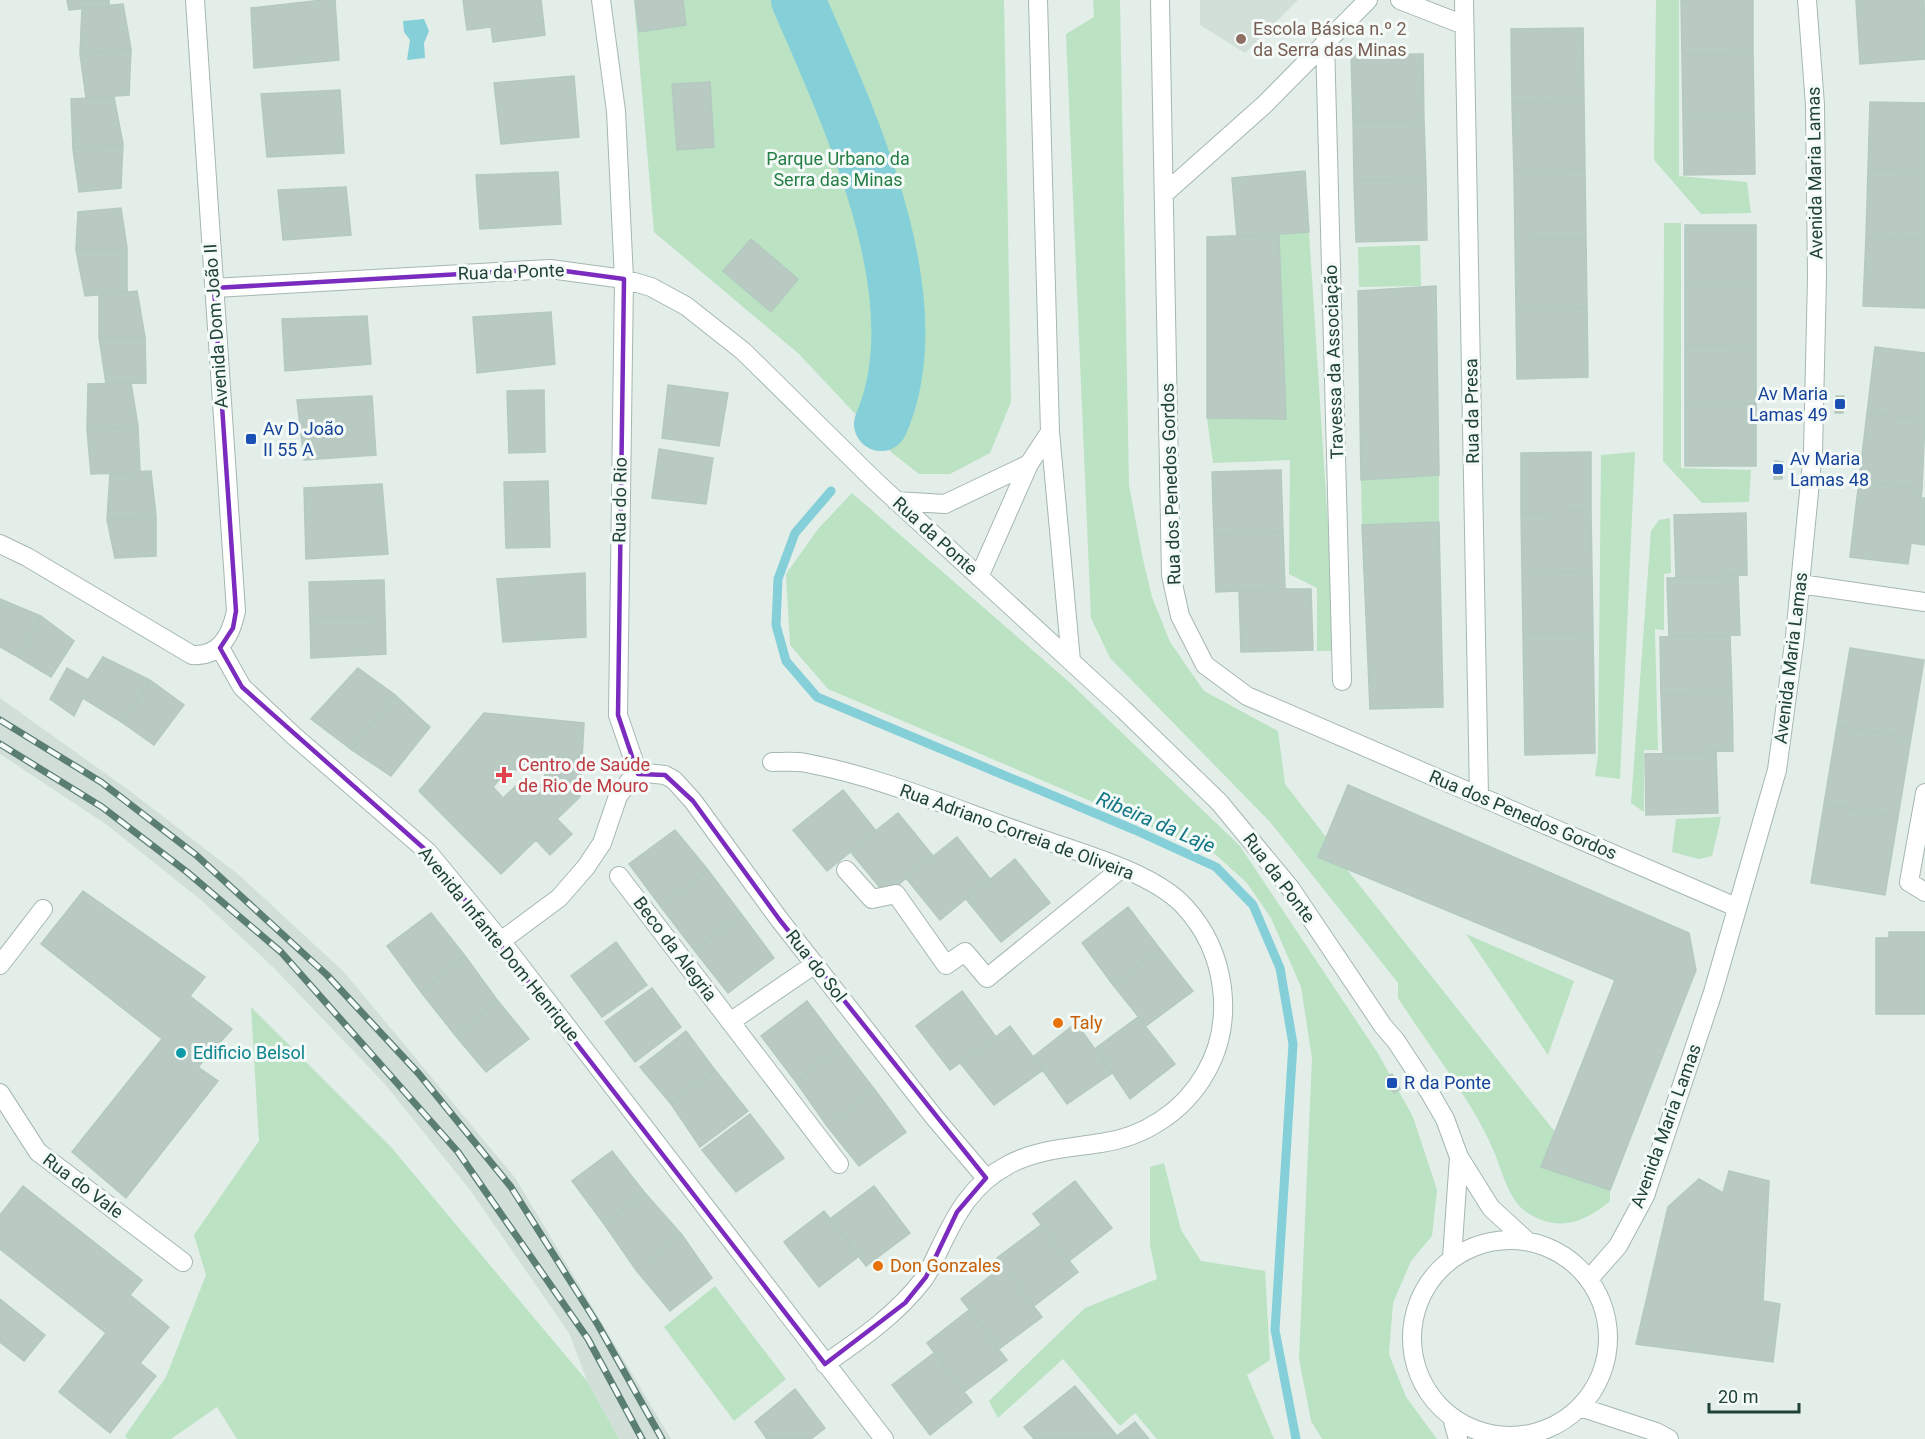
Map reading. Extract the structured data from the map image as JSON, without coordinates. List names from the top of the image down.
{
  "streets": {
    "street": [
      "Avenida Maria Lamas",
      "Rua da Ponte",
      "Avenida Dom João II",
      "Travessa da Associação",
      "Rua da Presa",
      "Rua dos Penedos Gordos",
      "Rua do Rio",
      "Rua Adriano Correia de Oliveira",
      "Avenida Infante Dom Henrique",
      "Beco da Alegria",
      "Rua do Sol",
      "Rua do Vale"
    ]
  },
  "crossings": [
    ["Avenida Maria Lamas", "Rua dos Penedos Gordos"],
    ["Rua da Ponte", "Avenida Dom João II"],
    ["Rua da Ponte", "Rua do Rio"],
    ["Avenida Dom João II", "Avenida Infante Dom Henrique"],
    ["Rua da Presa", "Rua dos Penedos Gordos"],
    ["Rua do Rio", "Rua do Sol"],
    ["Rua Adriano Correia de Oliveira", "Avenida Infante Dom Henrique"],
    ["Rua Adriano Correia de Oliveira", "Rua do Sol"]
  ],
  "water": ["Ribeira da Laje"],
  "parks": ["Parque Urbano da Serra das Minas"],
  "places": {
    "other": [
      "Escola Básica n.º 2 da Serra das Minas",
      "Taly",
      "Edificio Belsol",
      "Don Gonzales"
    ],
    "transit": [
      "Av Maria Lamas 49",
      "Av D João II 55 A",
      "Av Maria Lamas 48",
      "R da Ponte"
    ],
    "health": ["Centro de Saúde de Rio de Mouro"]
  },
  "scale_bar": "20 m"
}
